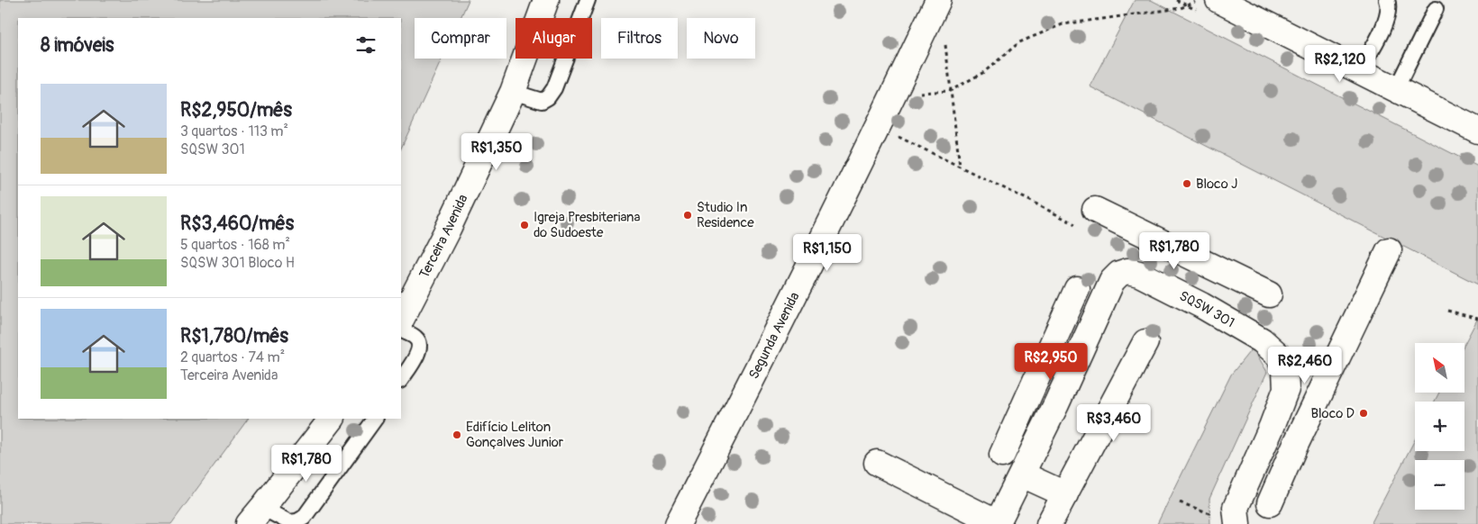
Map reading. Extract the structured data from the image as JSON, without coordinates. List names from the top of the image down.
{
  "streets": {
    "street": ["Terceira Avenida", "SQSW 301", "Segunda Avenida"]
  },
  "places": [
    "Bloco J",
    "Studio In Residence",
    "Igreja Presbiteriana do Sudoeste",
    "Bloco D",
    "Edifício Leliton Gonçalves Junior"
  ],
  "north": "top left",
  "page": {
    "chip": [
      "Comprar",
      "Alugar",
      "Filtros",
      "Novo"
    ],
    "heading": "8 imóveis",
    "price": [
      "R$2,120",
      "R$1,350",
      "R$1,780",
      "R$1,150",
      "R$2,950",
      "R$2,460",
      "R$3,460",
      "R$1,780"
    ],
    "list": [
      {
        "name": "R$2,950/mês",
        "note": "3 quartos · 113 m² · SQSW 301"
      },
      {
        "name": "R$3,460/mês",
        "note": "5 quartos · 168 m² · SQSW 301 Bloco H"
      },
      {
        "name": "R$1,780/mês",
        "note": "2 quartos · 74 m² · Terceira Avenida"
      }
    ],
    "map_buttons": ["+", "−"]
  }
}
